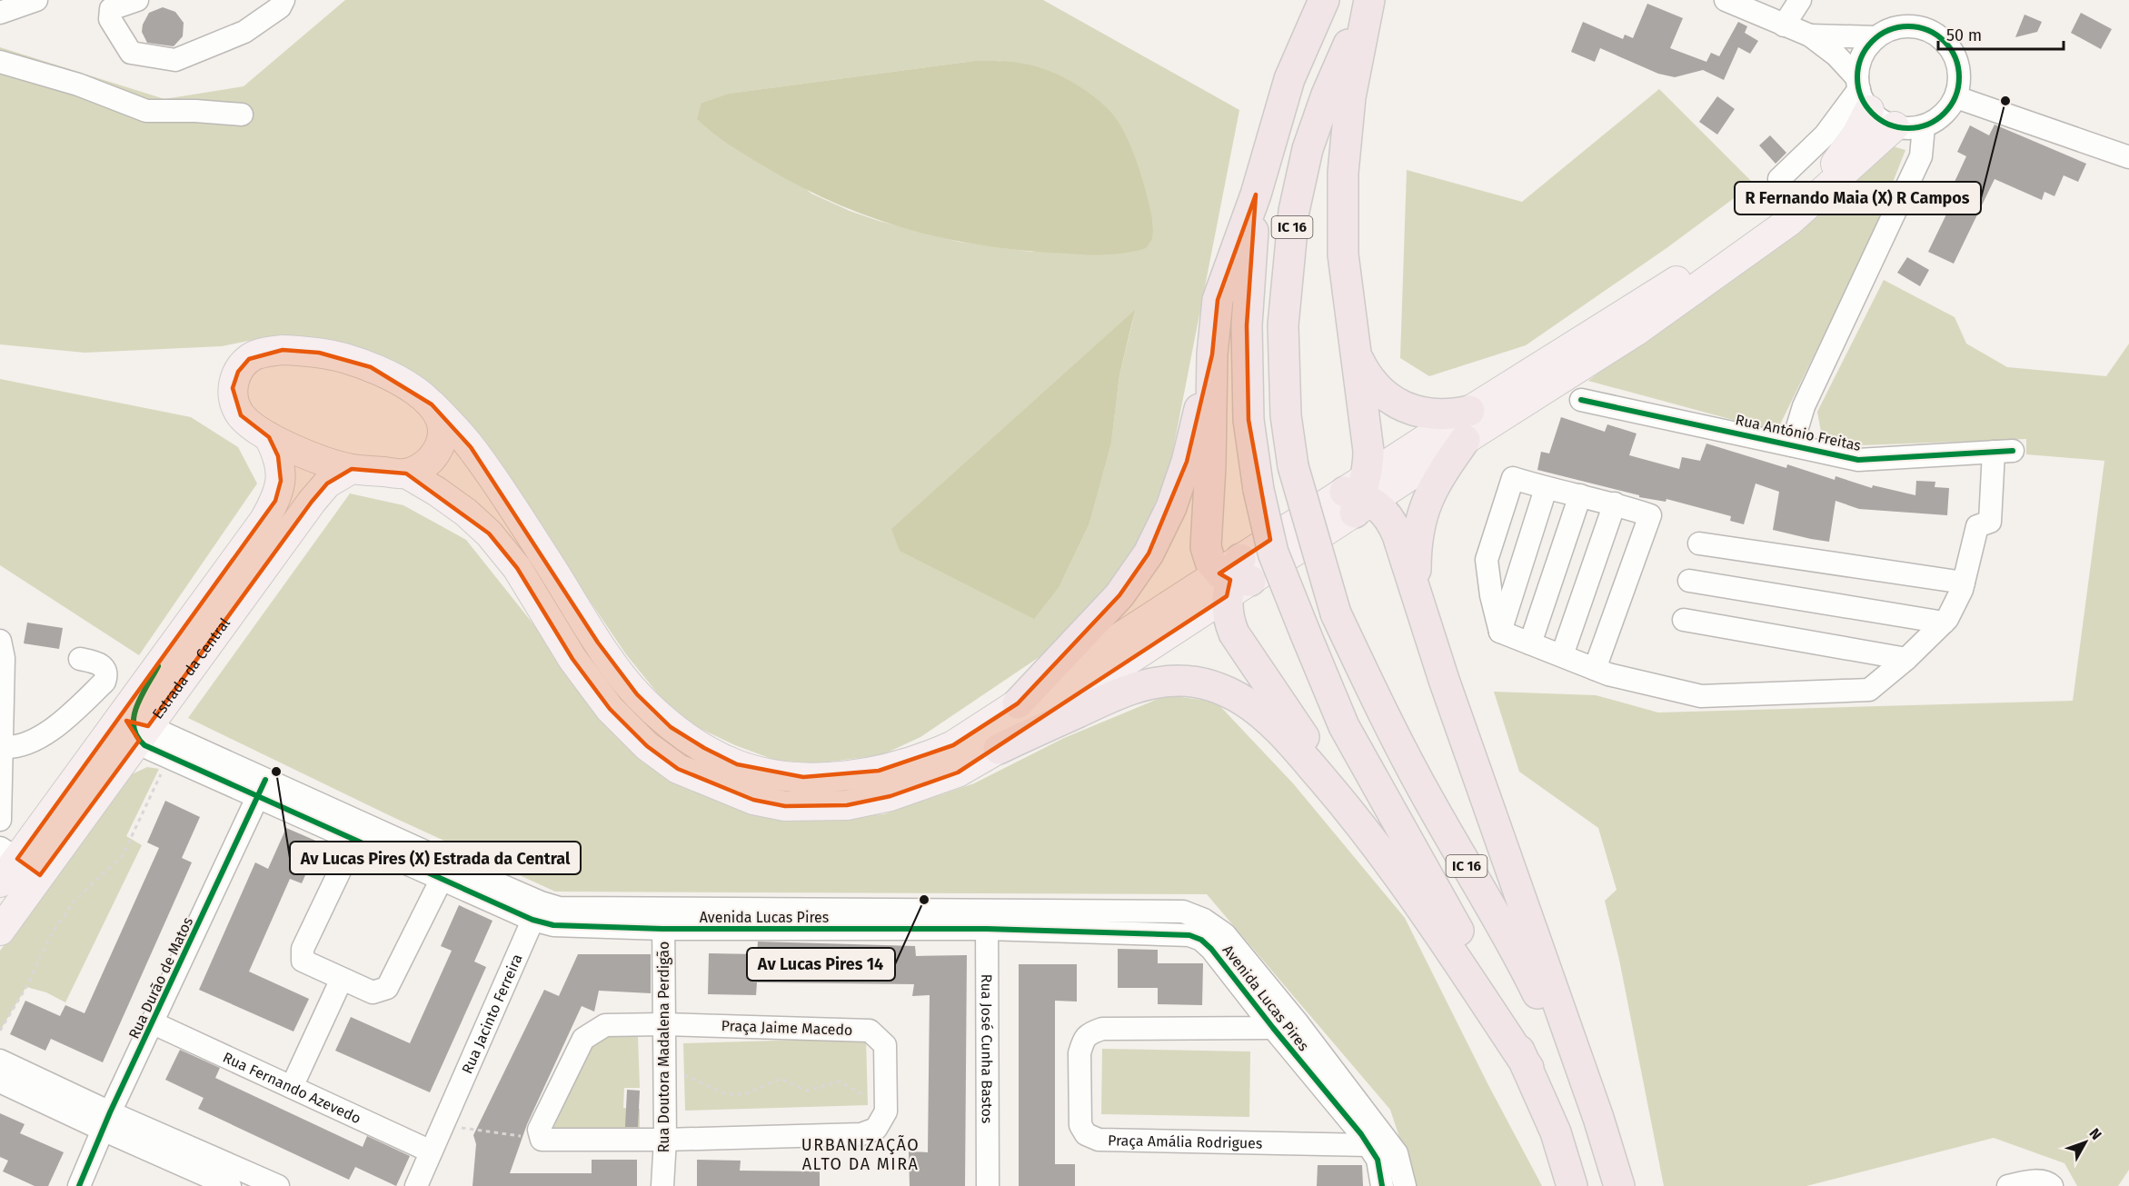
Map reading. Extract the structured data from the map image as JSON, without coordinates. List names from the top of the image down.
{
  "streets": {
    "highway": ["IC 16"],
    "main road": ["Estrada da Central"],
    "street": [
      "Rua António Freitas",
      "Avenida Lucas Pires",
      "Rua Durão de Matos",
      "Rua Jacinto Ferreira",
      "Praça Jaime Macedo",
      "Rua Doutora Madalena Perdigão",
      "Rua José Cunha Bastos",
      "Rua Fernando Azevedo",
      "Praça Amália Rodrigues"
    ]
  },
  "crossings": [
    ["Estrada da Central", "Avenida Lucas Pires"],
    ["Avenida Lucas Pires", "Rua Durão de Matos"],
    ["Avenida Lucas Pires", "Rua Jacinto Ferreira"],
    ["Avenida Lucas Pires", "Rua Doutora Madalena Perdigão"],
    ["Avenida Lucas Pires", "Rua José Cunha Bastos"],
    ["Avenida Lucas Pires", "Praça Amália Rodrigues"],
    ["Rua Durão de Matos", "Rua Fernando Azevedo"],
    ["Rua Jacinto Ferreira", "Rua Fernando Azevedo"],
    ["Praça Jaime Macedo", "Rua Doutora Madalena Perdigão"]
  ],
  "districts": ["URBANIZAÇÃO ALTO DA MIRA"],
  "places": ["R Fernando Maia (X) R Campos", "Av Lucas Pires (X) Estrada da Central", "Av Lucas Pires 14"],
  "scale_bar": "50 m",
  "north": "top right"
}
